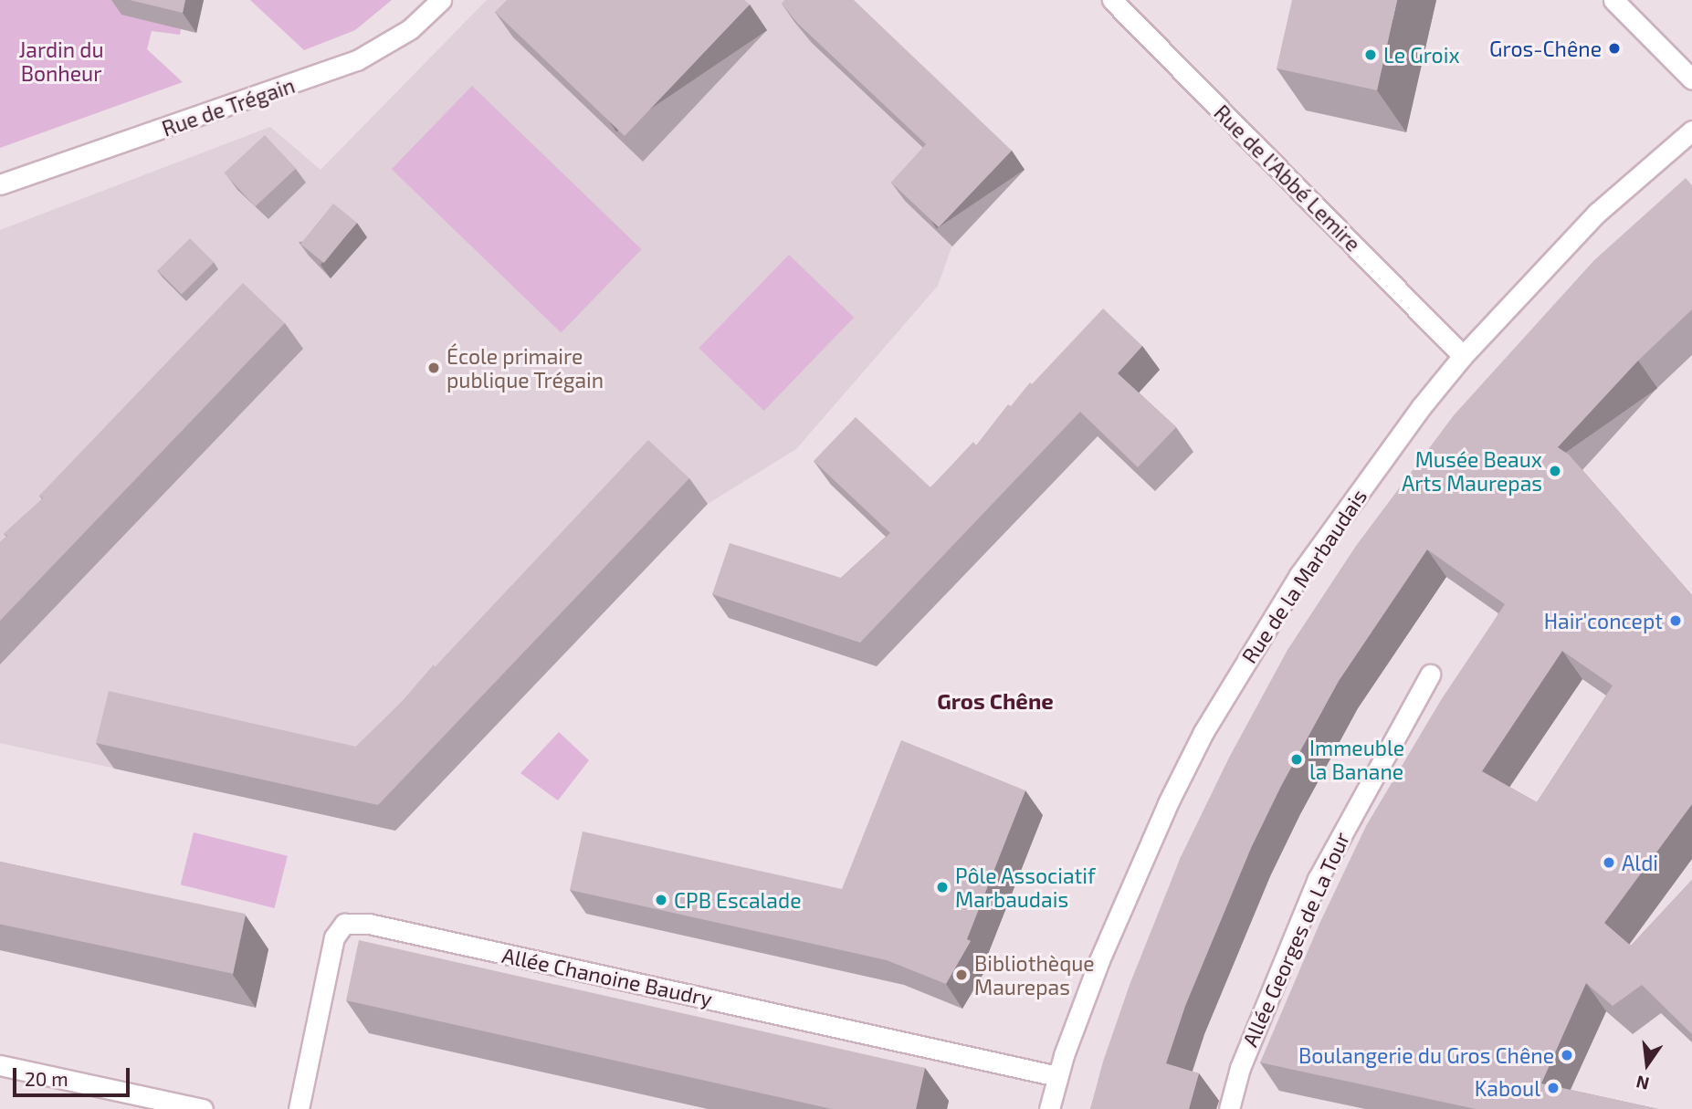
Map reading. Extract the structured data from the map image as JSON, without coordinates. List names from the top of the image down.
{
  "streets": {
    "street": [
      "Rue de Trégain",
      "Rue de l'Abbé Lemire",
      "Rue de la Marbaudais",
      "Allée Georges de La Tour",
      "Allée Chanoine Baudry"
    ]
  },
  "crossings": [
    ["Rue de l'Abbé Lemire", "Rue de la Marbaudais"],
    ["Rue de la Marbaudais", "Allée Chanoine Baudry"]
  ],
  "districts": ["Gros Chêne"],
  "parks": ["Jardin du Bonheur"],
  "places": [
    "Gros-Chêne",
    "Le Groix",
    "École primaire publique Trégain",
    "Musée Beaux Arts Maurepas",
    "Hair'concept",
    "Immeuble la Banane",
    "Aldi",
    "Pôle Associatif Marbaudais",
    "CPB Escalade",
    "Bibliothèque Maurepas",
    "Boulangerie du Gros Chêne",
    "Kaboul"
  ],
  "scale_bar": "20 m",
  "north": "bottom"
}
